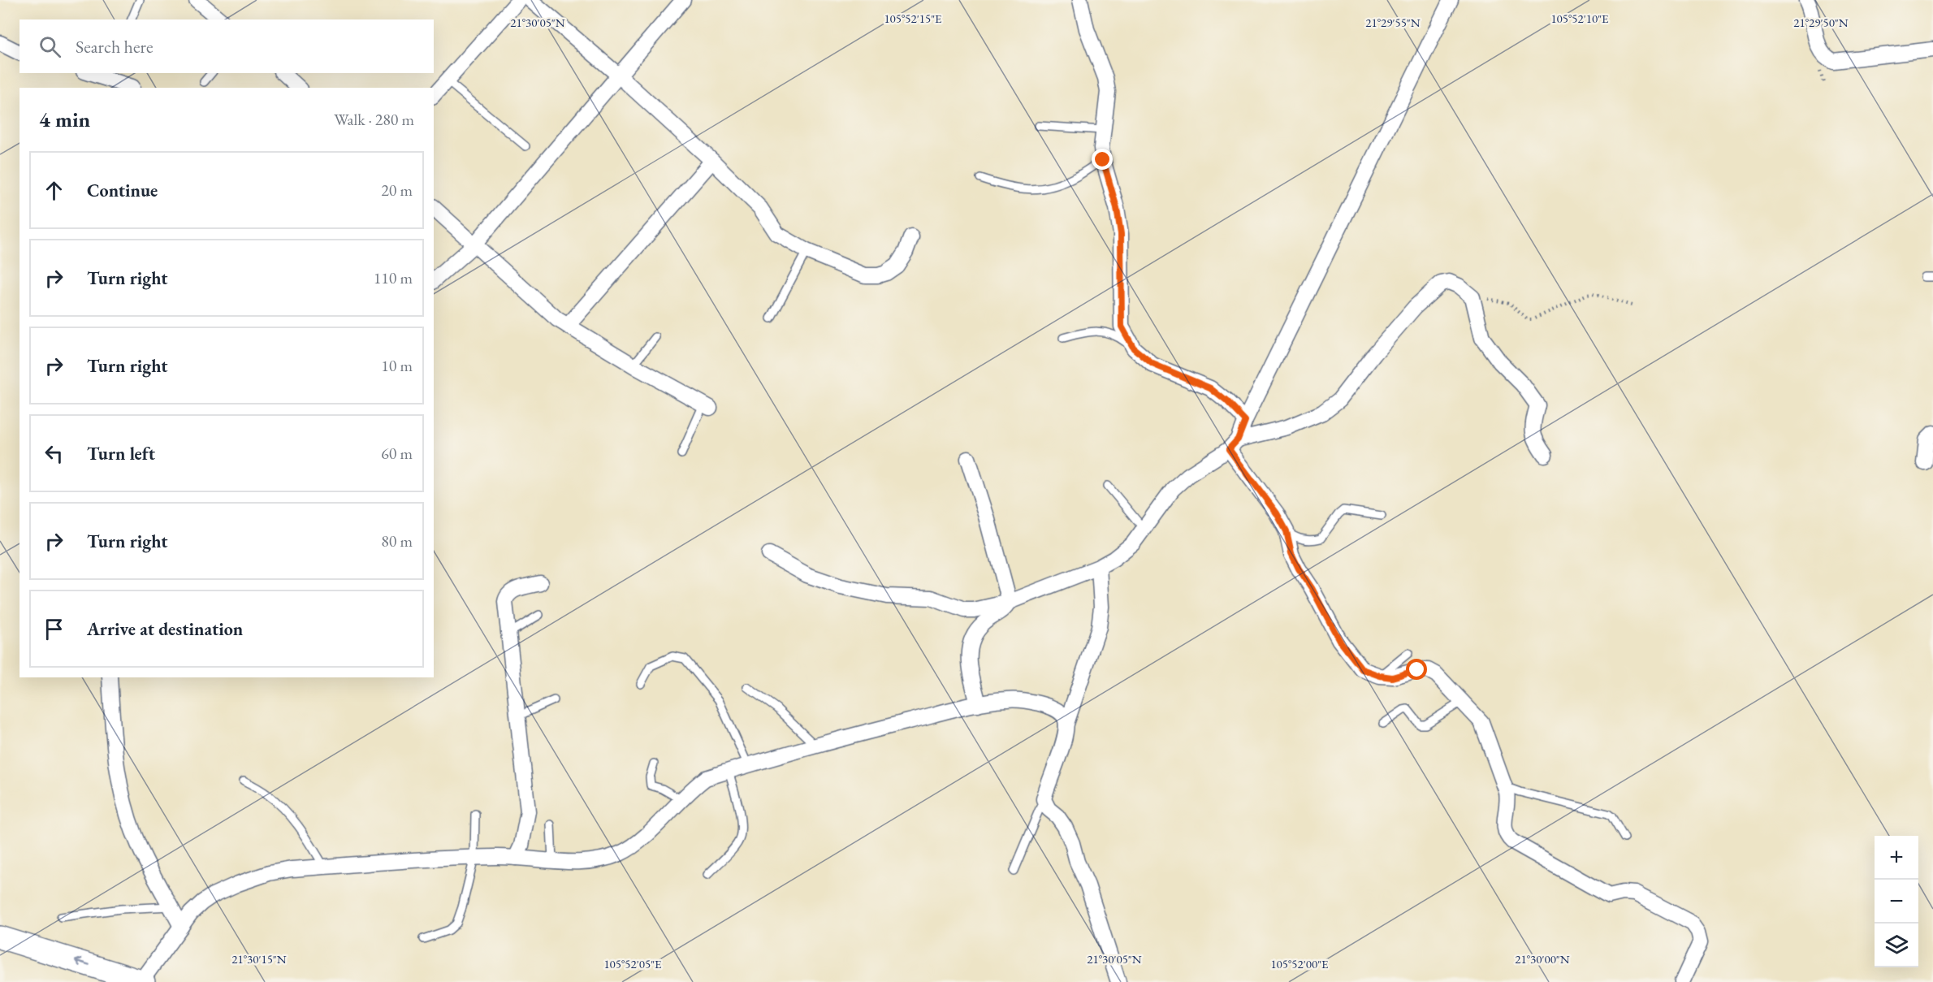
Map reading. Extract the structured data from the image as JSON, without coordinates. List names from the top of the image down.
{
  "page": {
    "search": "Search here",
    "heading": ["4 min", "Walk · 280 m"],
    "list": [
      ["Continue", "20 m"],
      ["Turn right", "110 m"],
      ["Turn right", "10 m"],
      ["Turn left", "60 m"],
      ["Turn right", "80 m"],
      "Arrive at destination"
    ],
    "map_buttons": ["+", "−"]
  },
  "coordinates": [
    "105°52'10\"E",
    "105°52'15\"E",
    "21°29'50\"N",
    "21°30'05\"N",
    "21°29'55\"N",
    "21°30'15\"N",
    "21°30'00\"N",
    "105°52'05\"E",
    "105°52'00\"E"
  ]
}
